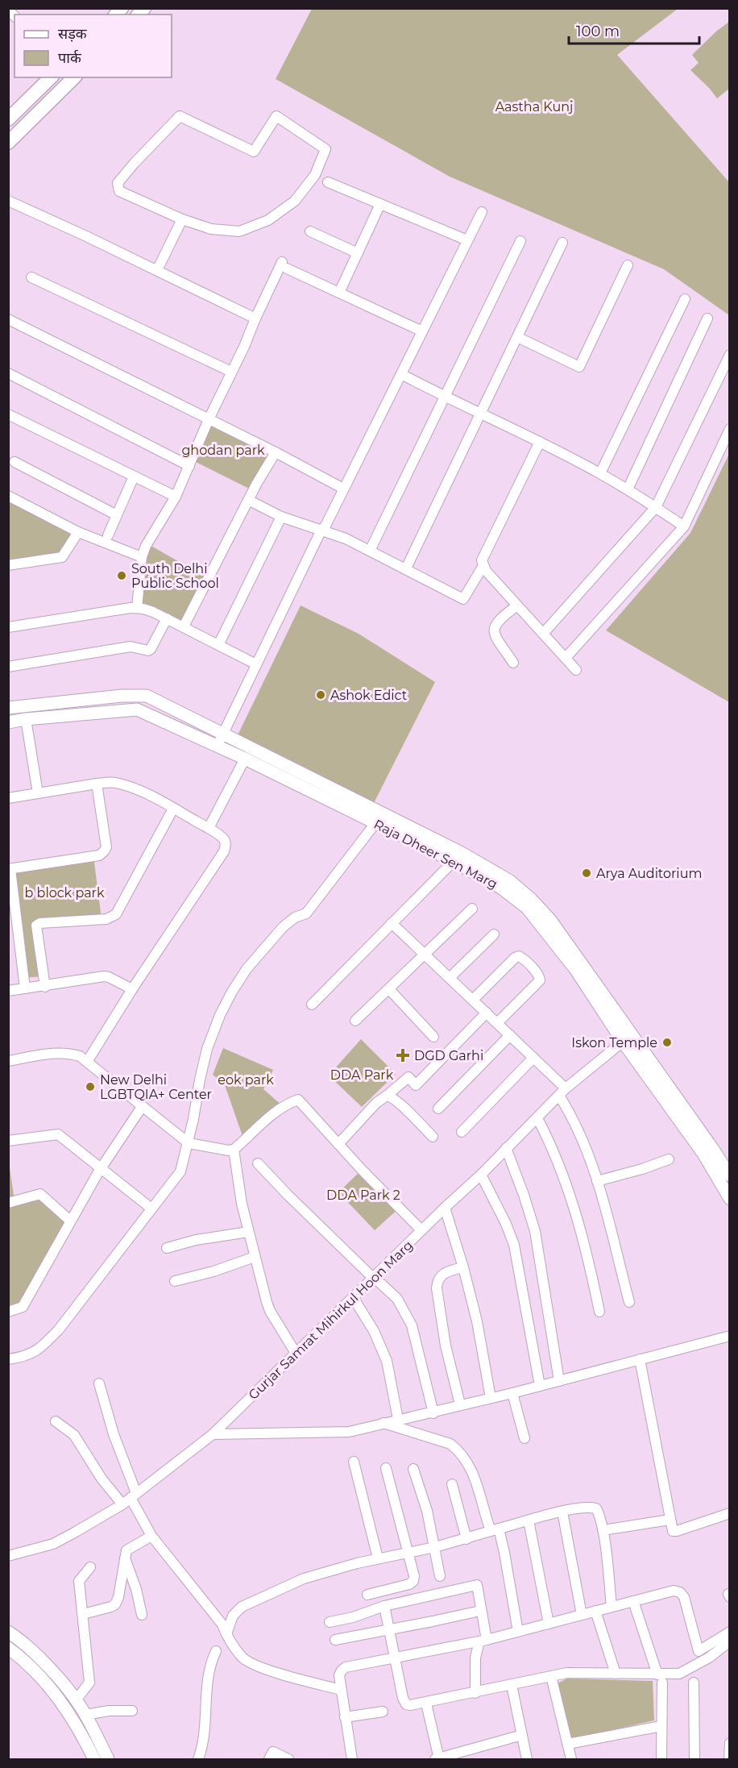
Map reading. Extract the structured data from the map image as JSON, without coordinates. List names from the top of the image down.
{
  "streets": {
    "street": ["Raja Dheer Sen Marg", "Gurjar Samrat Mihirkul Hoon Marg"]
  },
  "crossings": [
    ["Raja Dheer Sen Marg", "Gurjar Samrat Mihirkul Hoon Marg"]
  ],
  "parks": [
    "Aastha Kunj",
    "ghodan park",
    "b block park",
    "DDA Park",
    "eok park",
    "DDA Park 2"
  ],
  "places": {
    "other": [
      "South Delhi Public School",
      "Ashok Edict",
      "Arya Auditorium",
      "Iskon Temple",
      "New Delhi LGBTQIA+ Center"
    ],
    "health": ["DGD Garhi"]
  },
  "legend": ["सड़क", "पार्क"],
  "scale_bar": "100 m"
}
